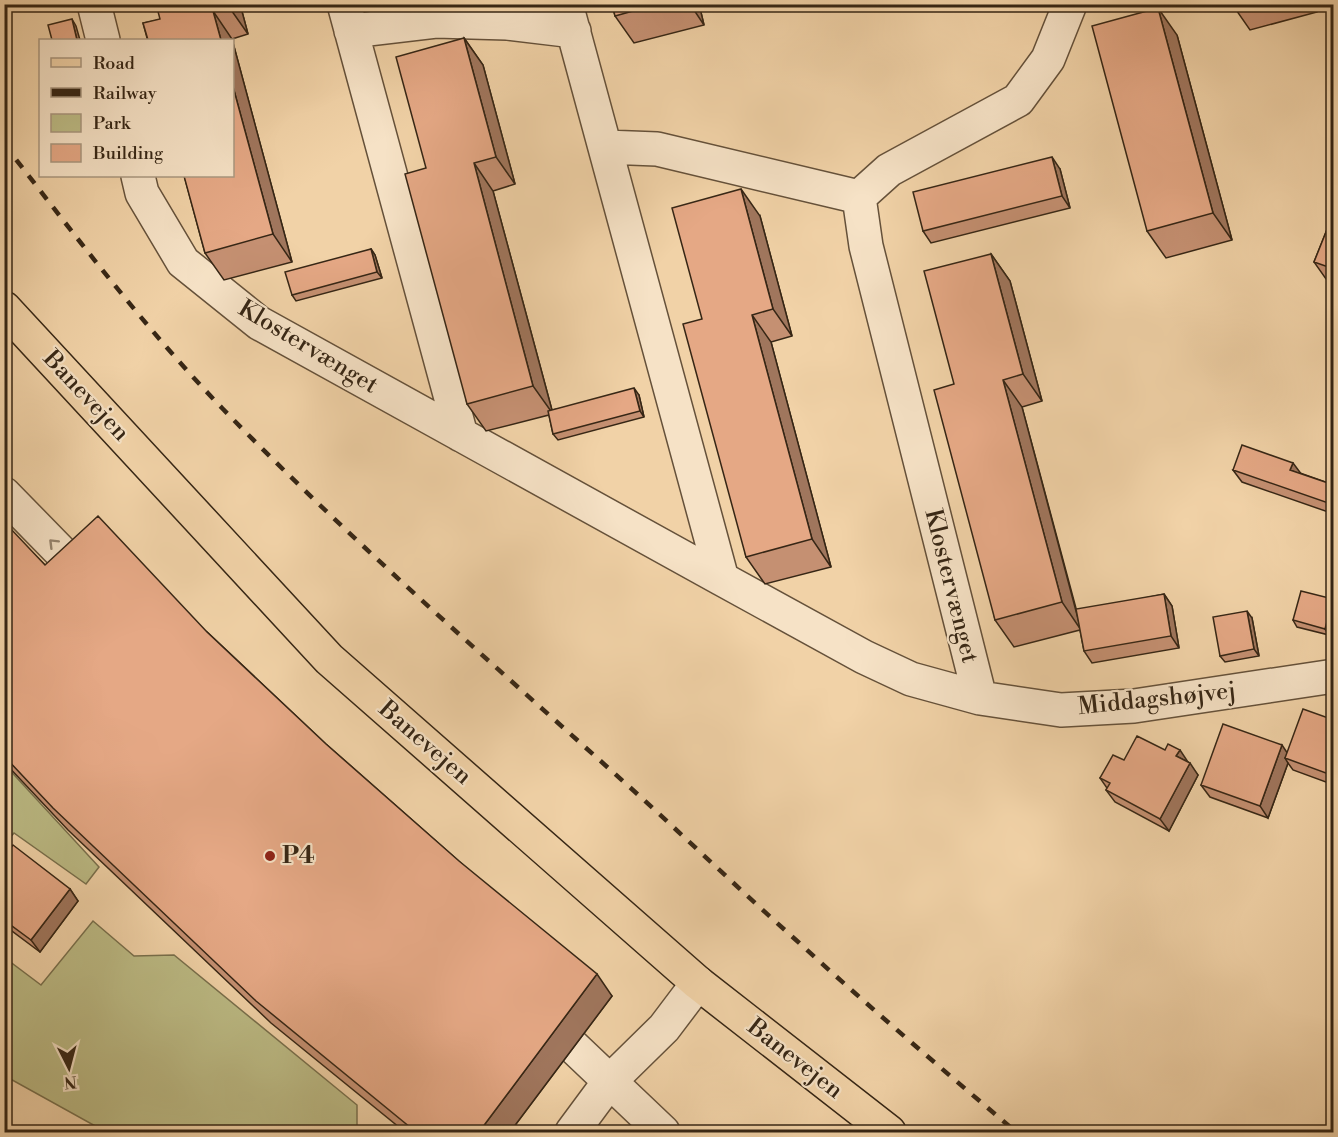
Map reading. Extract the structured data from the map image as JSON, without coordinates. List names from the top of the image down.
{
  "streets": {
    "main road": ["Banevejen"],
    "street": ["Klostervænget", "Middagshøjvej"]
  },
  "crossings": [
    ["Klostervænget", "Middagshøjvej"]
  ],
  "places": ["P4"],
  "legend": [
    "Road",
    "Railway",
    "Park",
    "Building"
  ],
  "north": "bottom"
}
